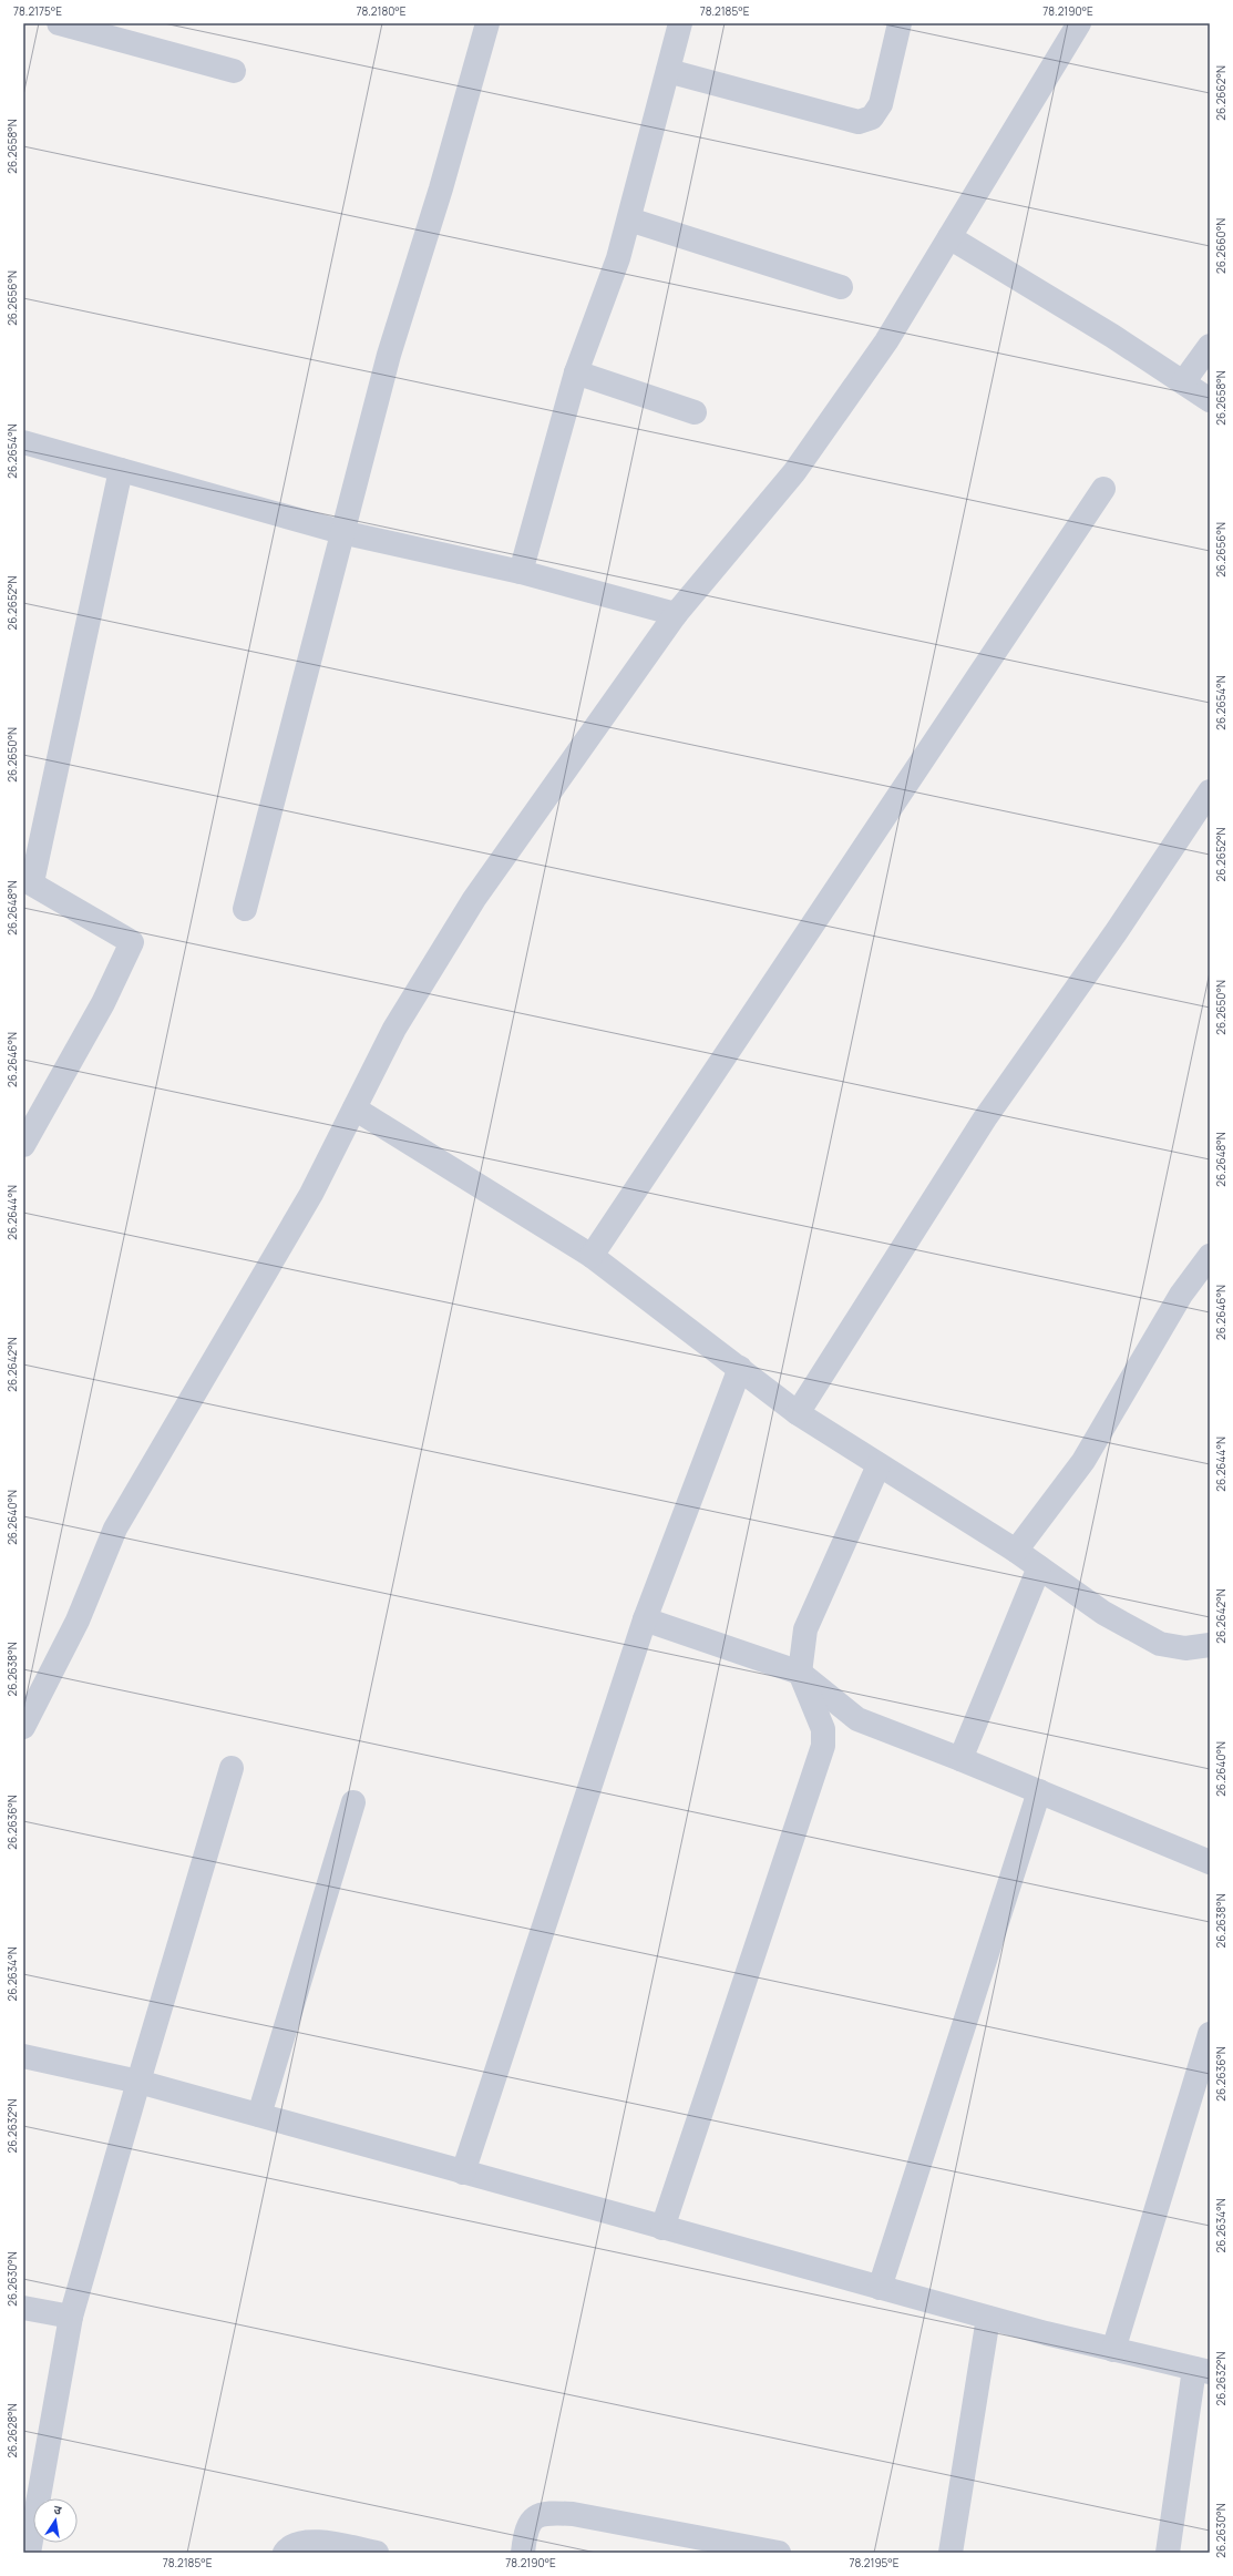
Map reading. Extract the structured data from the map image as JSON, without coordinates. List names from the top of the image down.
{
  "north": "top",
  "coordinates": [
    "78.2175°E",
    "78.2180°E",
    "78.2185°E",
    "78.2190°E",
    "26.2662°N",
    "26.2658°N",
    "26.2660°N",
    "26.2656°N",
    "26.2654°N",
    "26.2652°N",
    "26.2650°N",
    "26.2648°N",
    "26.2646°N",
    "26.2644°N",
    "26.2642°N",
    "26.2640°N",
    "26.2638°N",
    "26.2636°N",
    "26.2634°N",
    "26.2632°N",
    "26.2630°N",
    "26.2628°N",
    "78.2195°E"
  ]
}
